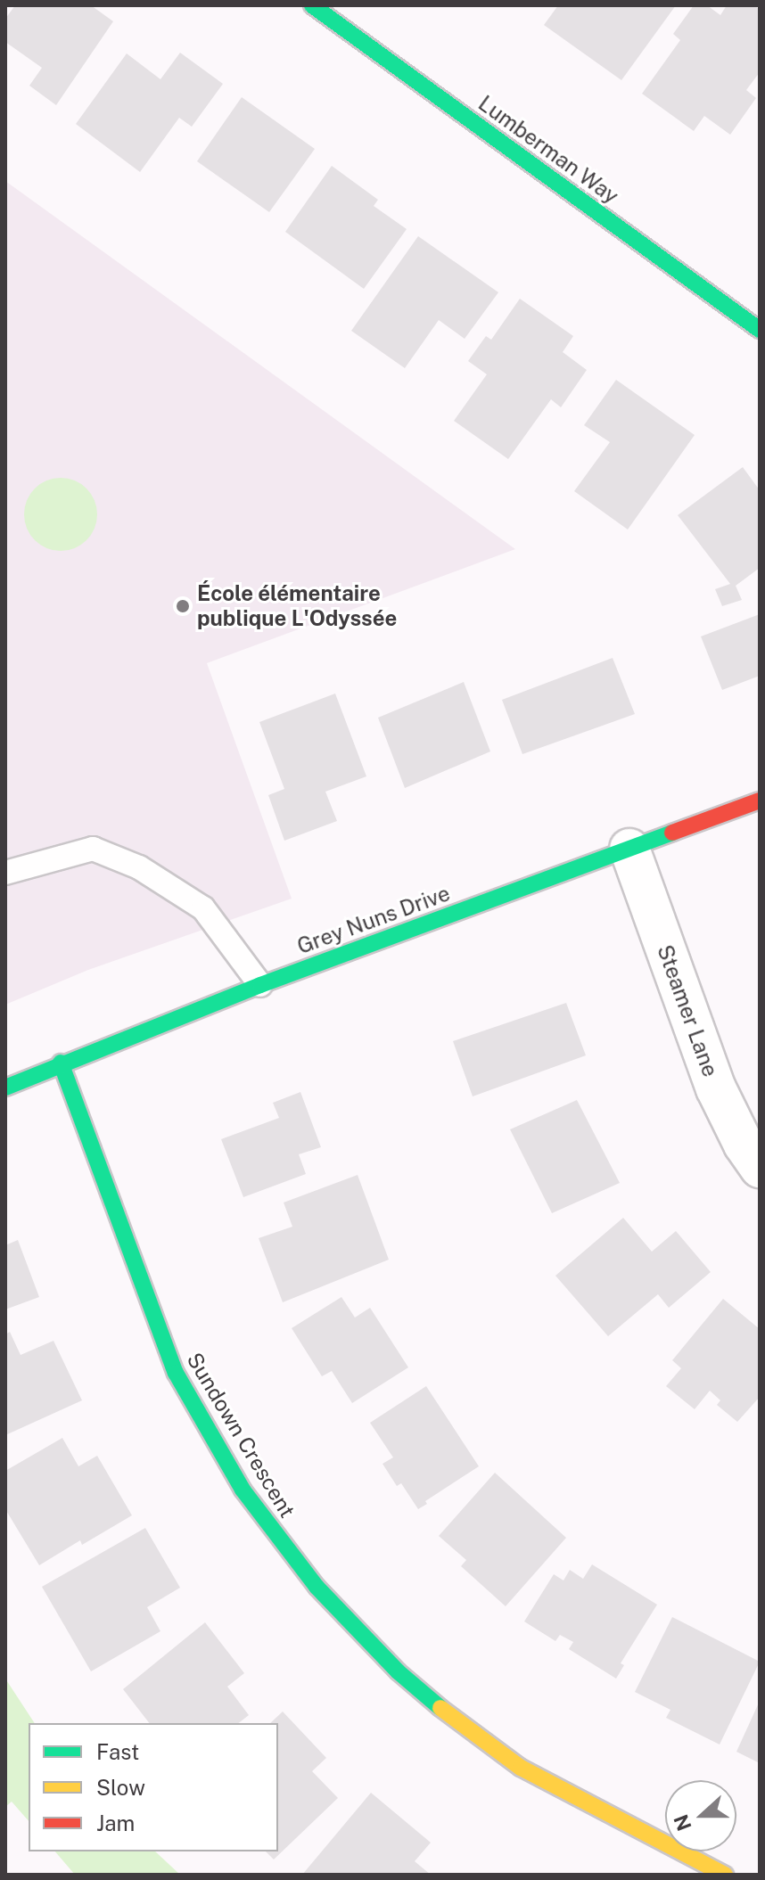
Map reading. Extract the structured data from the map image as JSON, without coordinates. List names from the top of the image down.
{
  "streets": {
    "street": [
      "Lumberman Way",
      "Grey Nuns Drive",
      "Steamer Lane",
      "Sundown Crescent"
    ]
  },
  "crossings": [
    ["Grey Nuns Drive", "Steamer Lane"],
    ["Grey Nuns Drive", "Sundown Crescent"]
  ],
  "places": ["École élémentaire publique L'Odyssée"],
  "legend": ["Fast", "Slow", "Jam"],
  "north": "left"
}
